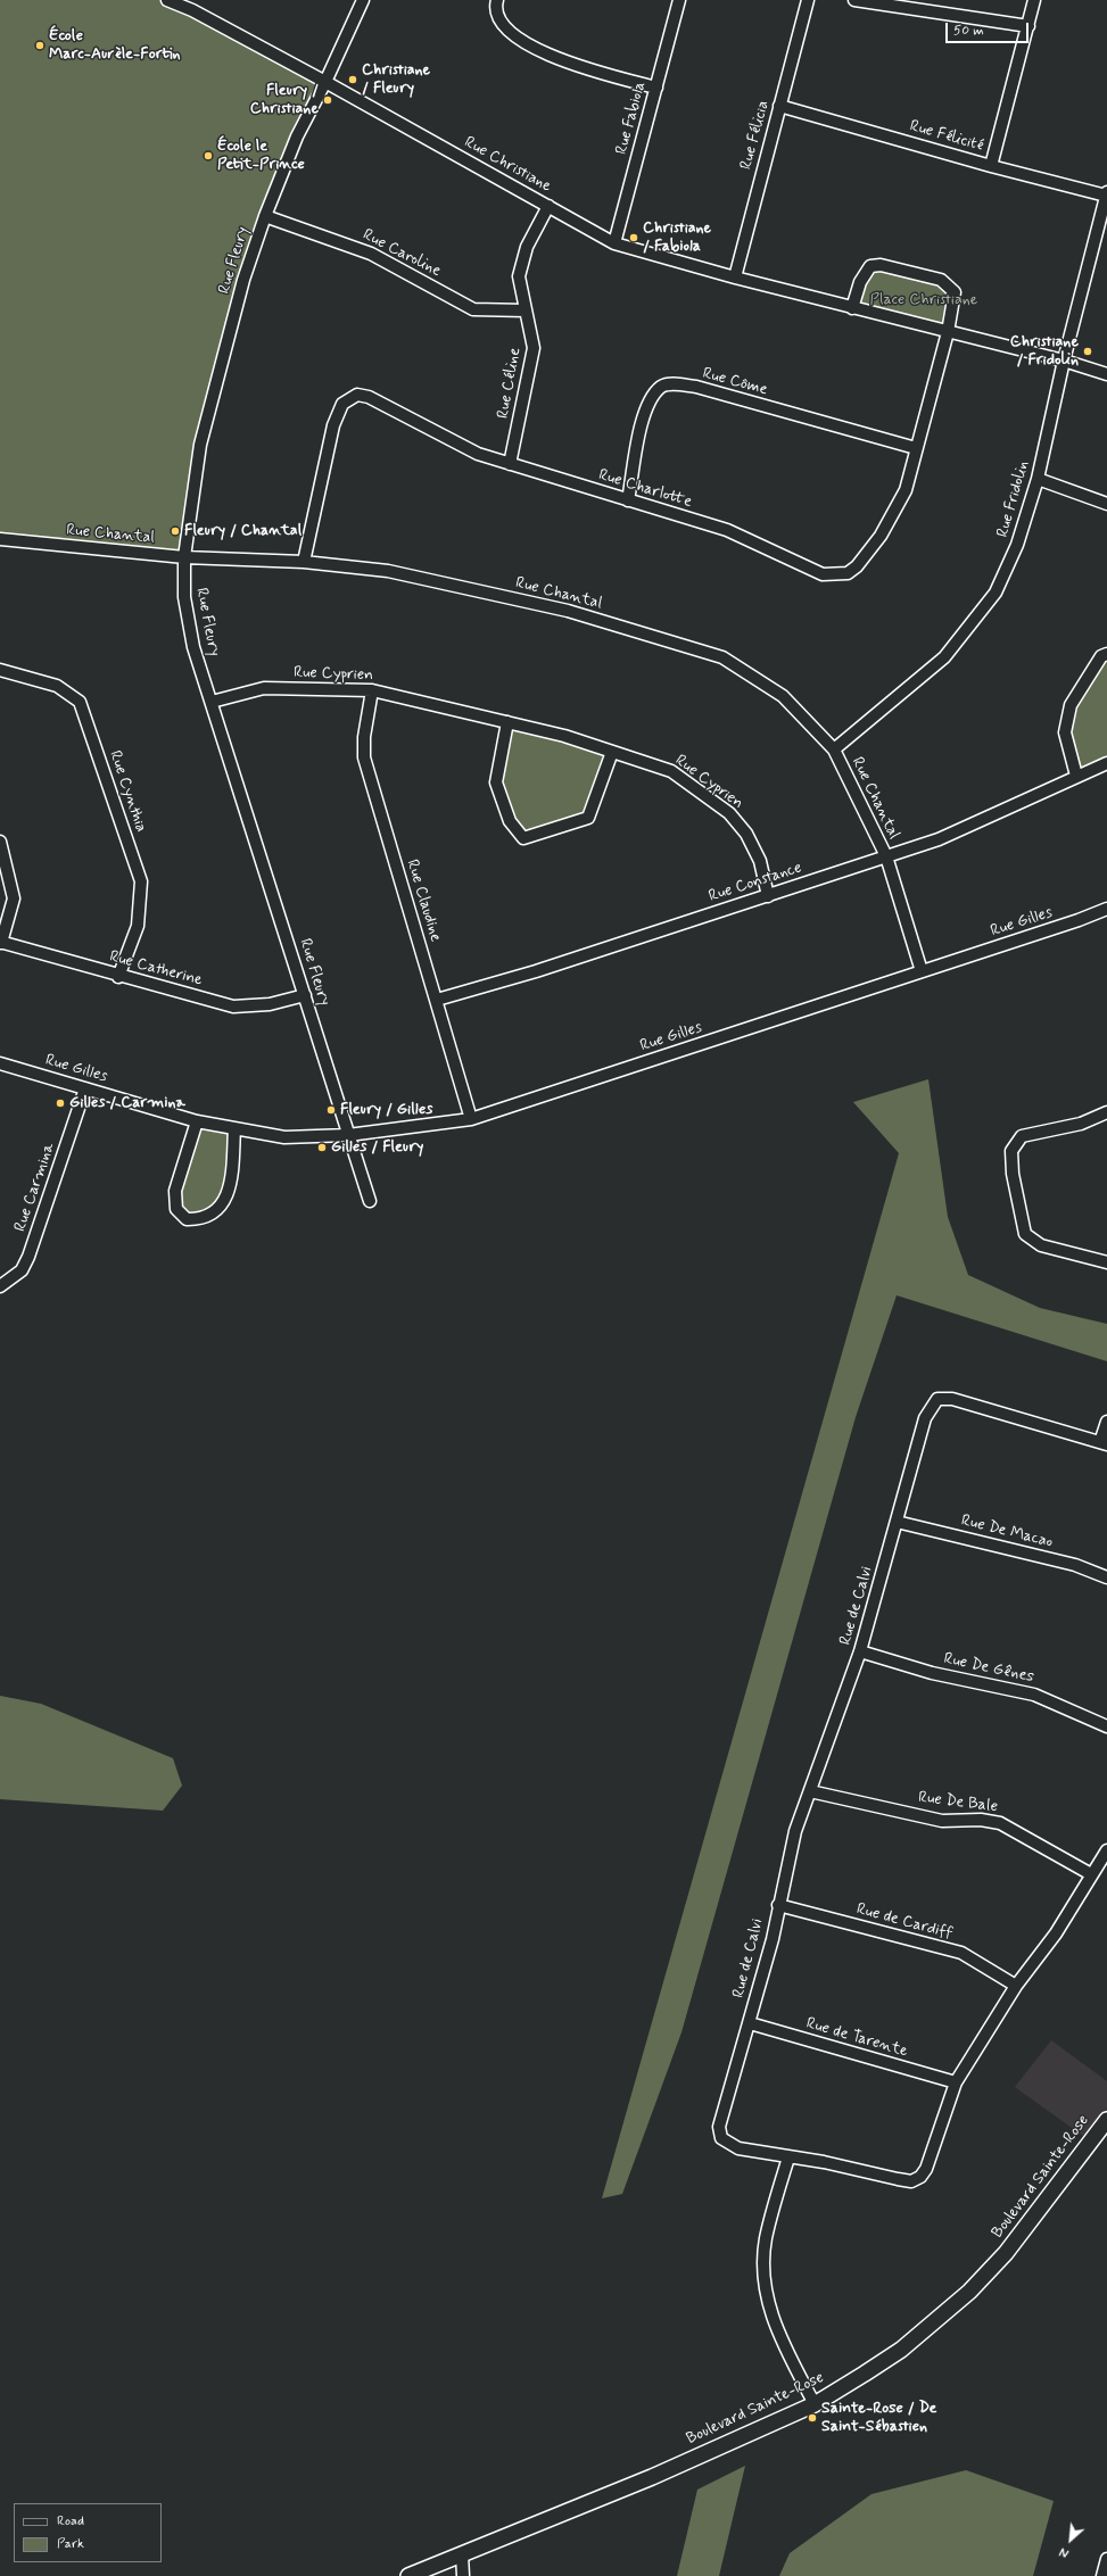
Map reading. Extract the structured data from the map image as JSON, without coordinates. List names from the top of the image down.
{
  "streets": {
    "street": [
      "Rue Fabiola",
      "Rue Félicia",
      "Rue Félicité",
      "Rue Christiane",
      "Rue Caroline",
      "Rue Fleury",
      "Rue Côme",
      "Rue Céline",
      "Rue Charlotte",
      "Rue Fridolin",
      "Rue Chantal",
      "Rue Cyprien",
      "Rue Cynthia",
      "Rue Constance",
      "Rue Claudine",
      "Rue Gilles",
      "Rue Catherine",
      "Rue Carmina",
      "Rue De Macao",
      "Rue de Calvi",
      "Rue De Gênes",
      "Rue De Bale",
      "Rue de Cardiff",
      "Rue de Tarente",
      "Boulevard Sainte-Rose"
    ]
  },
  "crossings": [
    ["Rue Fabiola", "Rue Christiane"],
    ["Rue Félicia", "Rue Félicité"],
    ["Rue Félicia", "Rue Christiane"],
    ["Rue Félicité", "Rue Fridolin"],
    ["Rue Christiane", "Rue Fleury"],
    ["Rue Christiane", "Rue Céline"],
    ["Rue Christiane", "Rue Charlotte"],
    ["Rue Christiane", "Rue Fridolin"],
    ["Rue Caroline", "Rue Fleury"],
    ["Rue Caroline", "Rue Céline"],
    ["Rue Fleury", "Rue Chantal"],
    ["Rue Fleury", "Rue Cyprien"],
    ["Rue Fleury", "Rue Gilles"],
    ["Rue Fleury", "Rue Catherine"],
    ["Rue Côme", "Rue Charlotte"],
    ["Rue Céline", "Rue Charlotte"],
    ["Rue Charlotte", "Rue Chantal"],
    ["Rue Fridolin", "Rue Chantal"],
    ["Rue Chantal", "Rue Constance"],
    ["Rue Chantal", "Rue Gilles"],
    ["Rue Cyprien", "Rue Constance"],
    ["Rue Cyprien", "Rue Claudine"],
    ["Rue Cynthia", "Rue Catherine"],
    ["Rue Constance", "Rue Claudine"],
    ["Rue Claudine", "Rue Gilles"],
    ["Rue Gilles", "Rue Carmina"],
    ["Rue De Macao", "Rue de Calvi"],
    ["Rue de Calvi", "Rue De Gênes"],
    ["Rue de Calvi", "Rue De Bale"],
    ["Rue de Calvi", "Rue de Cardiff"],
    ["Rue de Calvi", "Rue de Tarente"]
  ],
  "parks": ["Place Christiane"],
  "places": [
    "École Marc-Aurèle-Fortin",
    "Christiane / Fleury",
    "Fleury / Christiane",
    "École le Petit-Prince",
    "Christiane / Fabiola",
    "Christiane / Fridolin",
    "Fleury / Chantal",
    "Gilles / Carmina",
    "Fleury / Gilles",
    "Gilles / Fleury",
    "Sainte-Rose / De Saint-Sébastien"
  ],
  "legend": ["Road", "Park"],
  "scale_bar": "50 m",
  "north": "bottom left"
}
